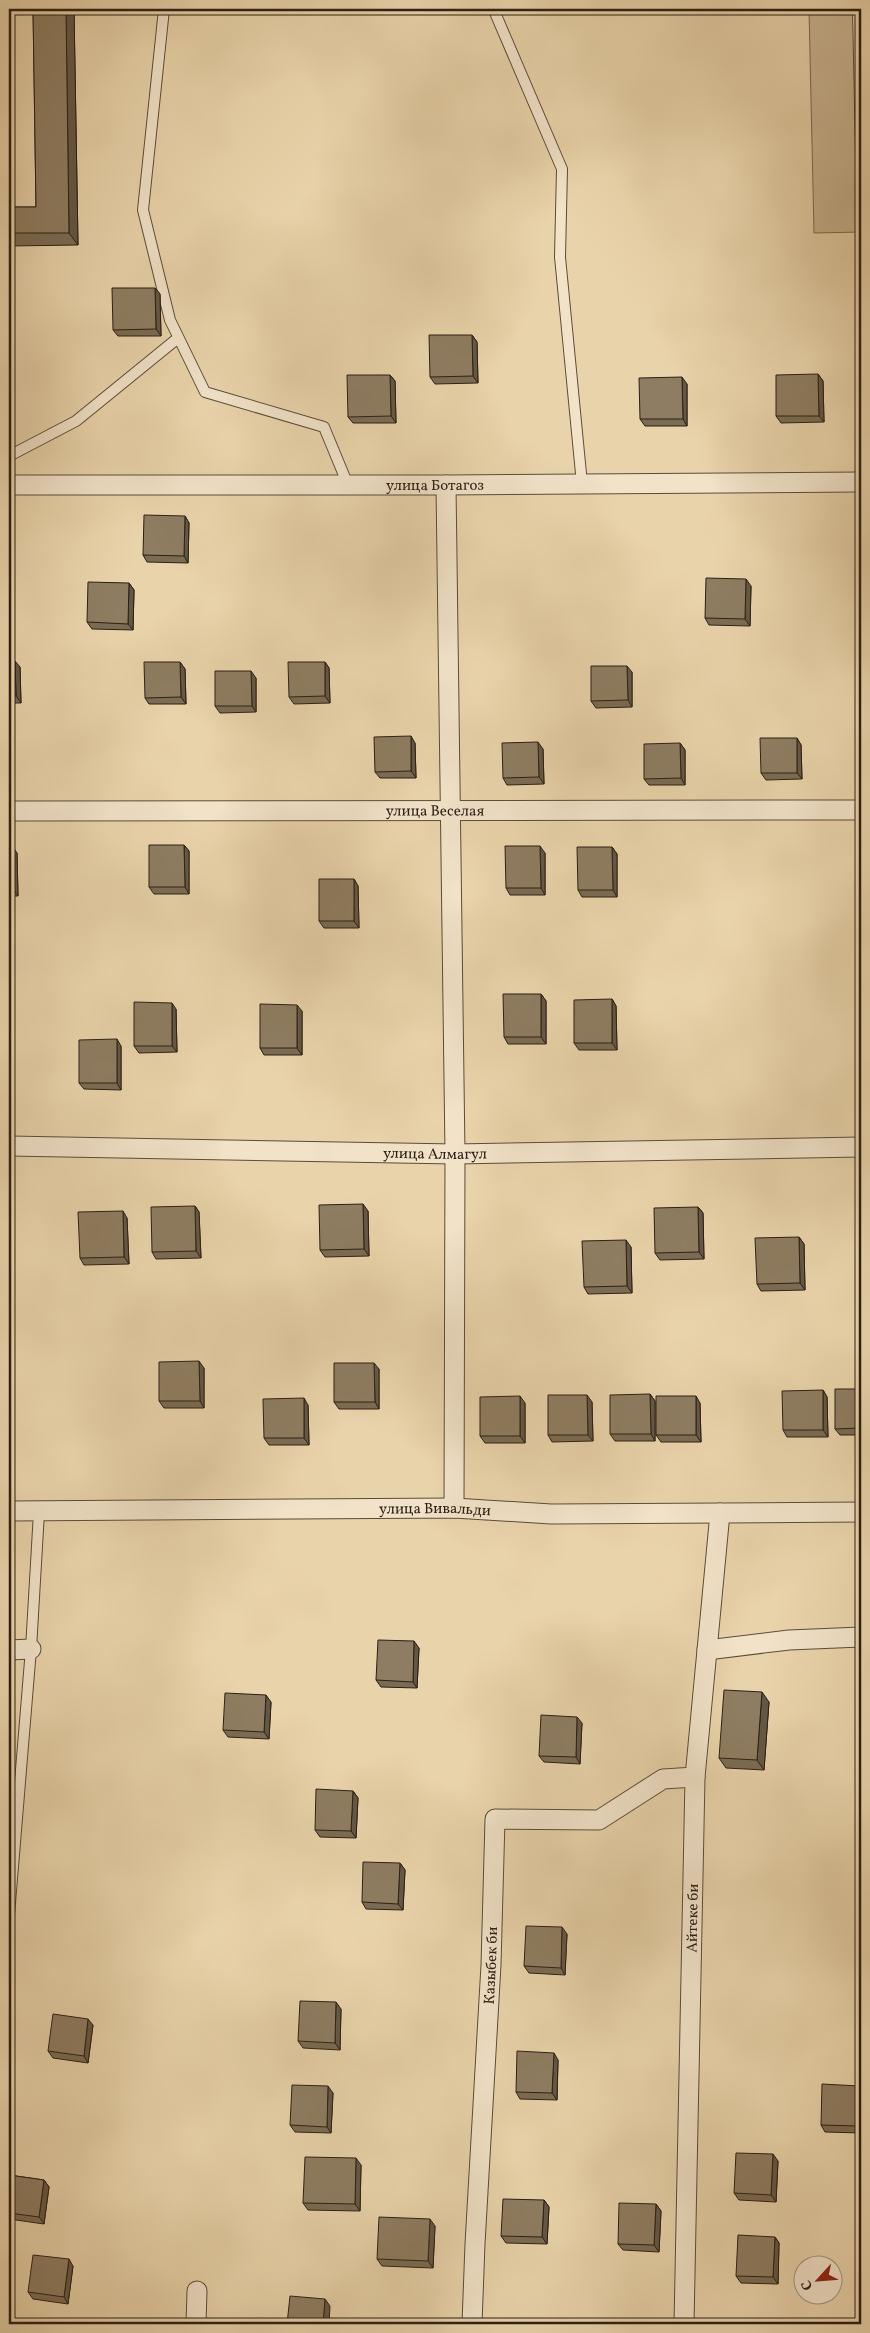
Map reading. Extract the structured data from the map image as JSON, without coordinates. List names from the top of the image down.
{
  "streets": {
    "street": [
      "улица Ботагоз",
      "улица Веселая",
      "улица Алмагул",
      "улица Вивальди",
      "Айтеке би",
      "Казыбек би"
    ]
  },
  "crossings": [
    ["улица Вивальди", "Айтеке би"],
    ["Айтеке би", "Казыбек би"]
  ],
  "north": "bottom left"
}
